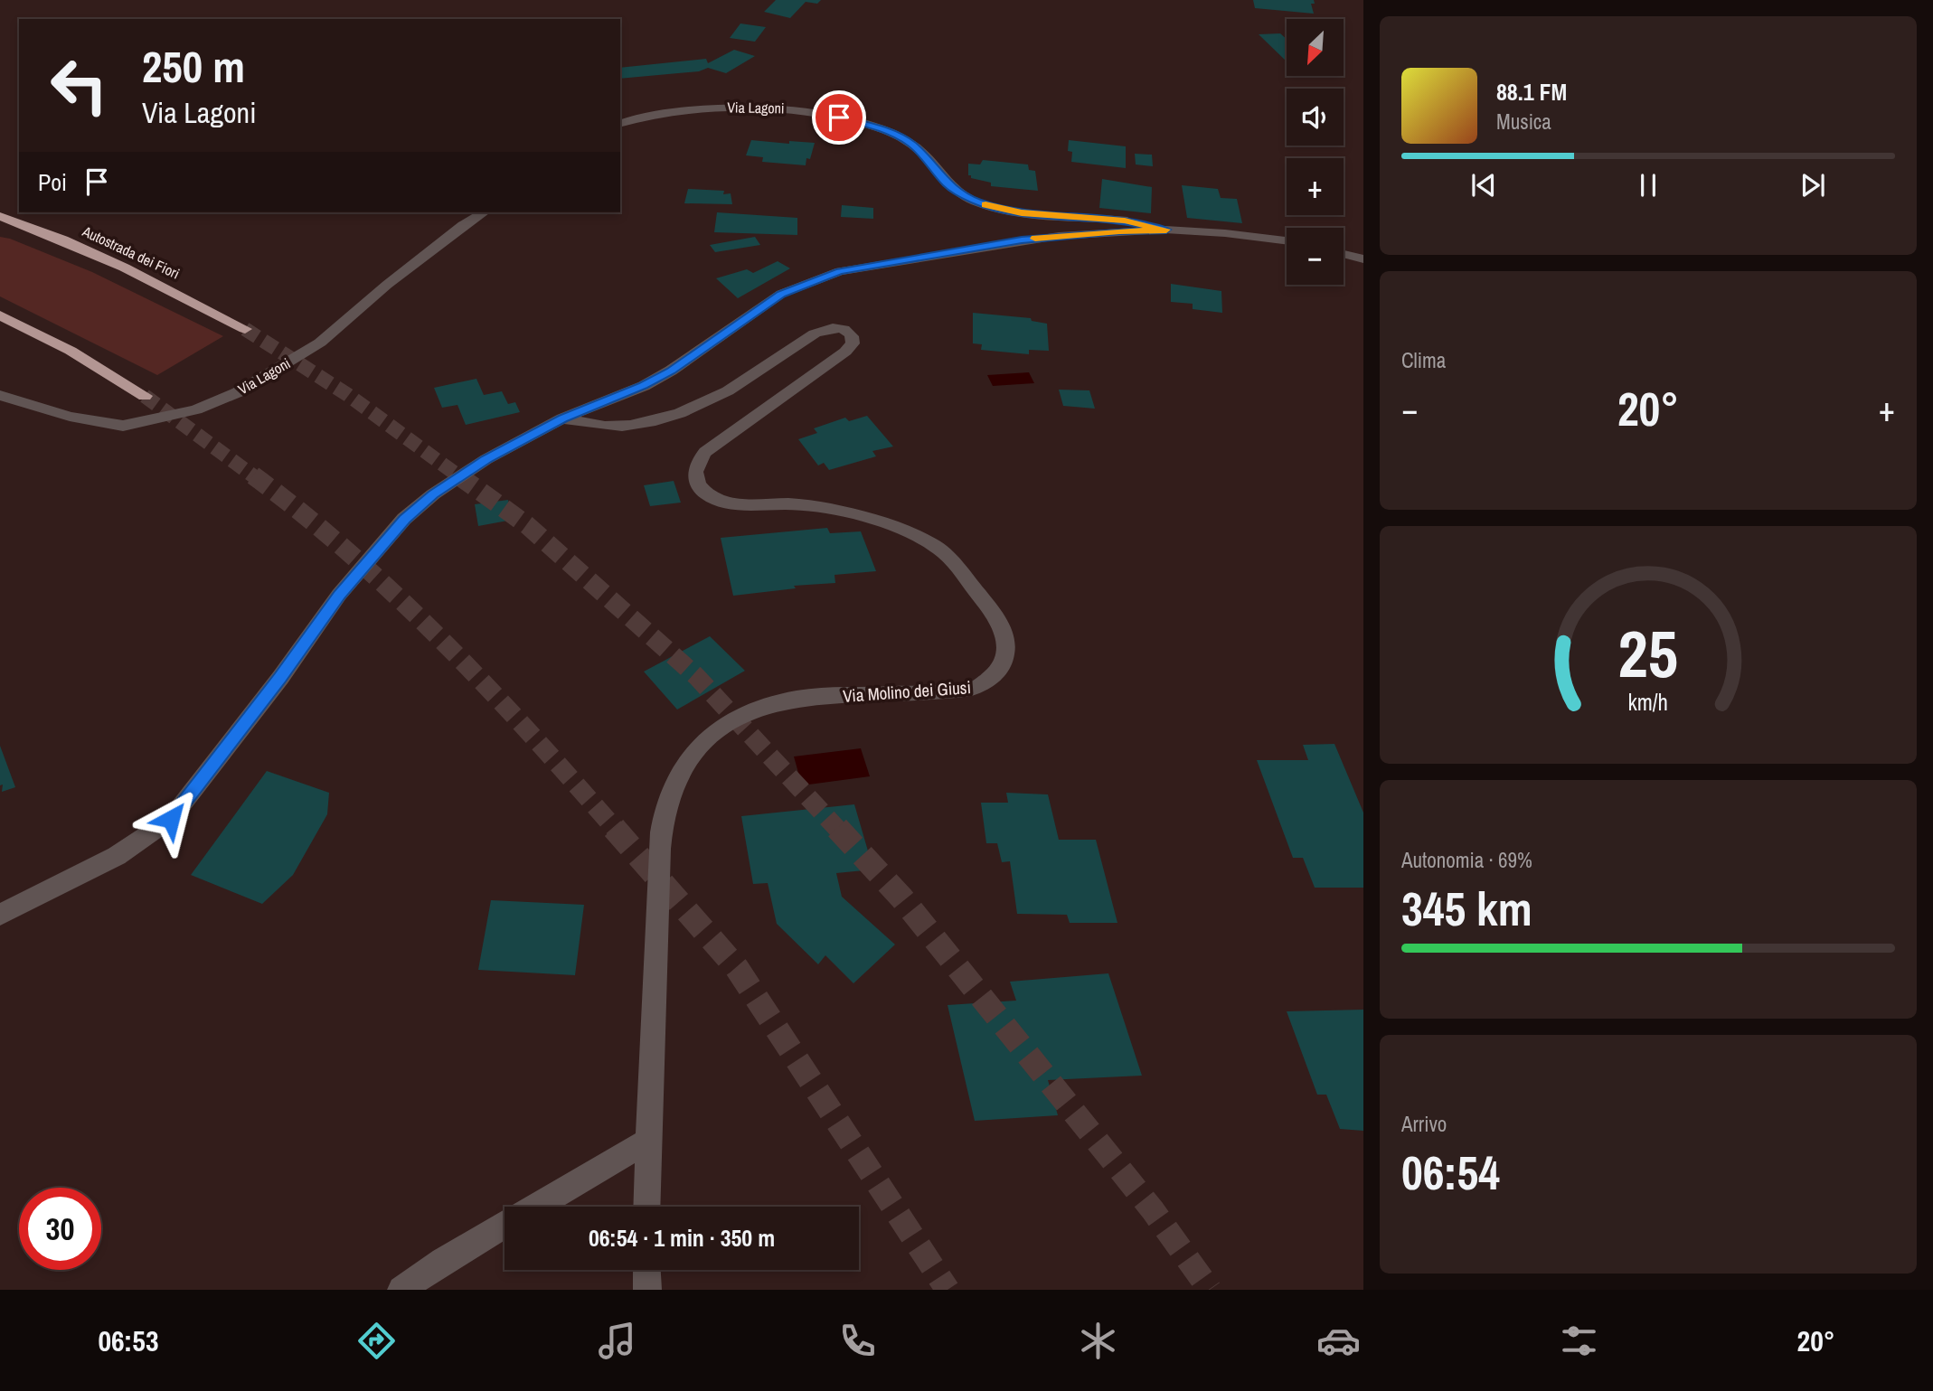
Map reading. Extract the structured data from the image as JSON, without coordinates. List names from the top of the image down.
{
  "streets": {
    "highway": ["Autostrada dei Fiori"],
    "street": ["Via Lagoni", "Via Molino dei Giusi"]
  },
  "north": "bottom left",
  "page": {
    "map_buttons": ["+", "−"],
    "turn": ["250 m", "Via Lagoni"],
    "song": ["88.1 FM", "Musica"],
    "then": "Poi",
    "tile": [
      "Clima",
      ["Autonomia · 69%", "345 km"],
      ["Arrivo", "06:54"]
    ],
    "heat": ["−", "20°", "+"],
    "limit": "30",
    "trip": "06:54 · 1 min · 350 m",
    "tabs": ["06:53", "20°"],
    "gauge": ["25", "km/h"]
  }
}
